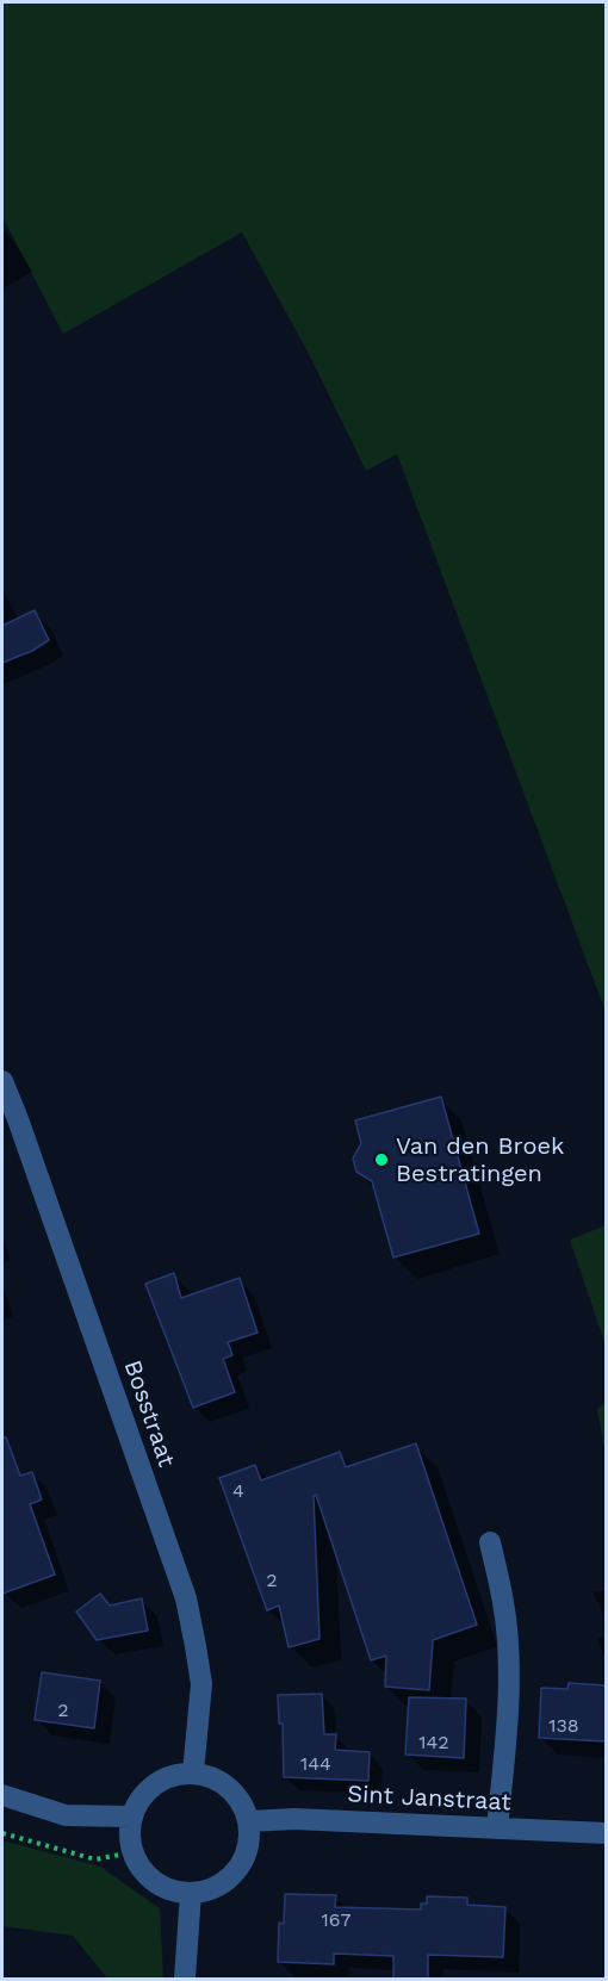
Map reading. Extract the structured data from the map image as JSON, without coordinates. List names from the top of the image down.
{
  "streets": {
    "street": ["Bosstraat", "Sint Janstraat"]
  },
  "crossings": [
    ["Bosstraat", "Sint Janstraat"]
  ],
  "places": ["Van den Broek Bestratingen"],
  "house_numbers": [
    "4",
    "2",
    "2",
    "138",
    "142",
    "144",
    "167"
  ]
}
